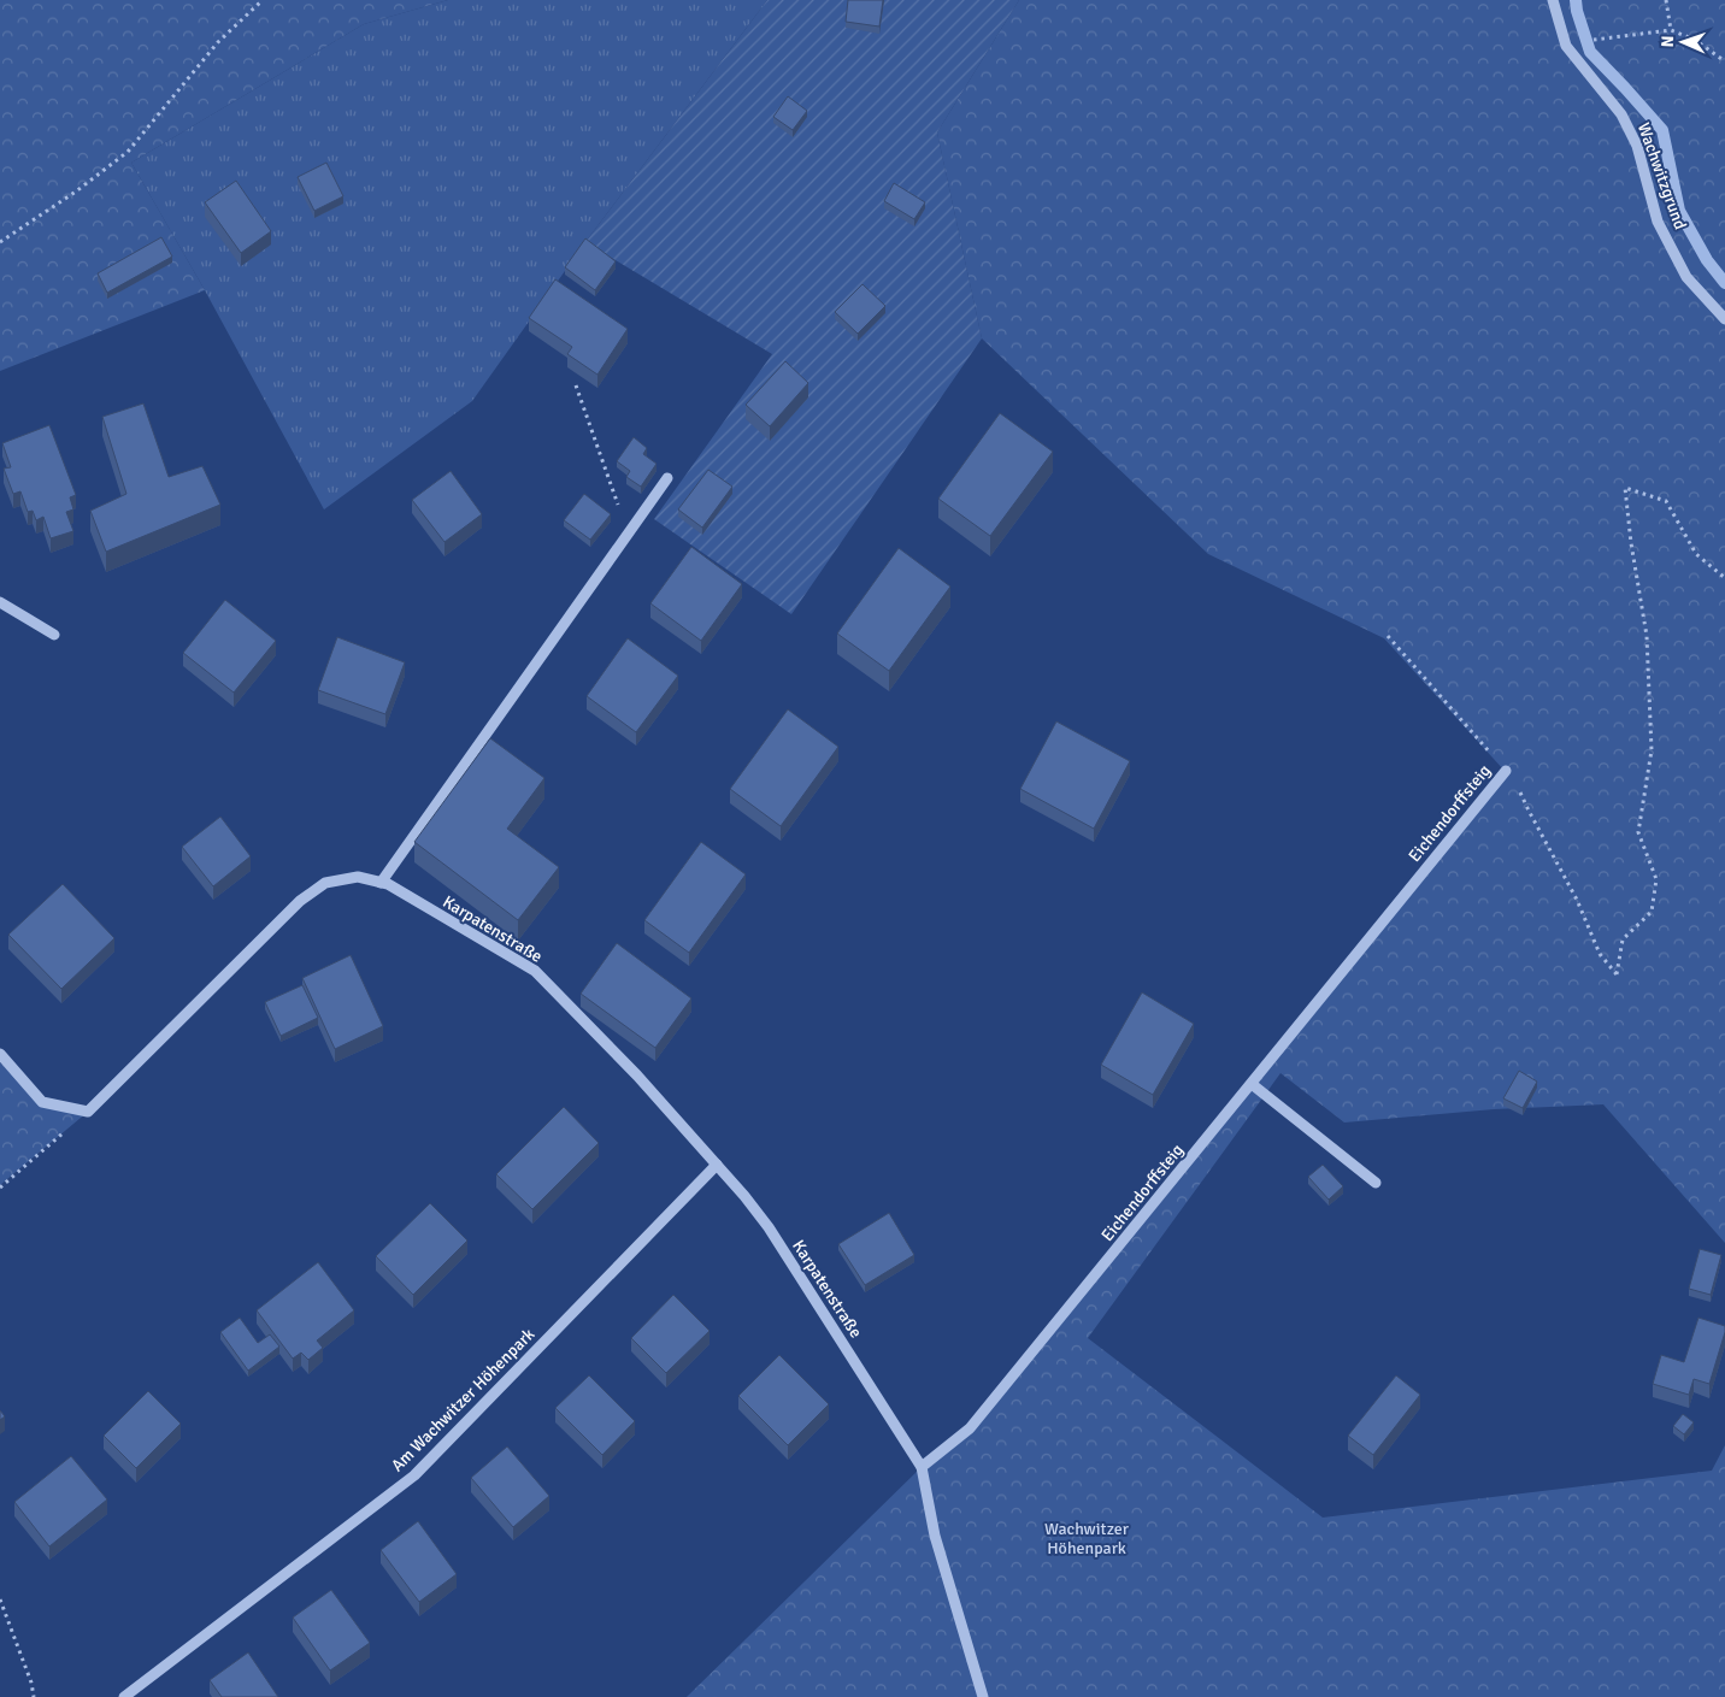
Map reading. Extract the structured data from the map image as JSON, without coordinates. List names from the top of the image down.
{
  "streets": {
    "street": [
      "Wachwitzgrund",
      "Eichendorffsteig",
      "Karpatenstraße",
      "Am Wachwitzer Höhenpark"
    ]
  },
  "crossings": [
    ["Eichendorffsteig", "Karpatenstraße"],
    ["Karpatenstraße", "Am Wachwitzer Höhenpark"]
  ],
  "parks": ["Wachwitzer Höhenpark"],
  "north": "left"
}
